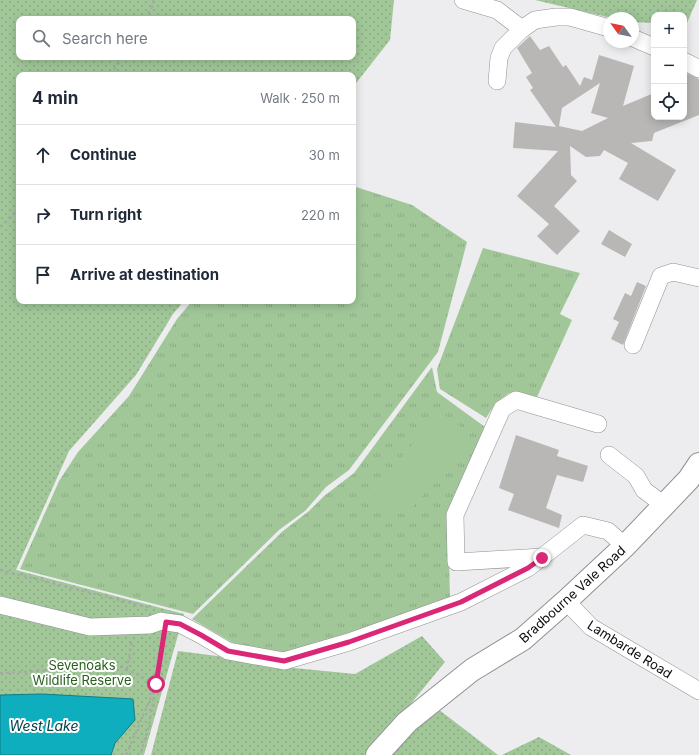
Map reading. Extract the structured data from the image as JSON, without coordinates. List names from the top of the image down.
{
  "streets": {
    "highway": ["Bradbourne Vale Road"],
    "street": ["Lambarde Road"]
  },
  "crossings": [
    ["Bradbourne Vale Road", "Lambarde Road"]
  ],
  "water": ["West Lake"],
  "parks": ["Sevenoaks Wildlife Reserve"],
  "north": "top left",
  "page": {
    "map_buttons": ["+", "−"],
    "search": "Search here",
    "heading": ["4 min", "Walk · 250 m"],
    "list": [
      ["Continue", "30 m"],
      ["Turn right", "220 m"],
      "Arrive at destination"
    ]
  }
}
